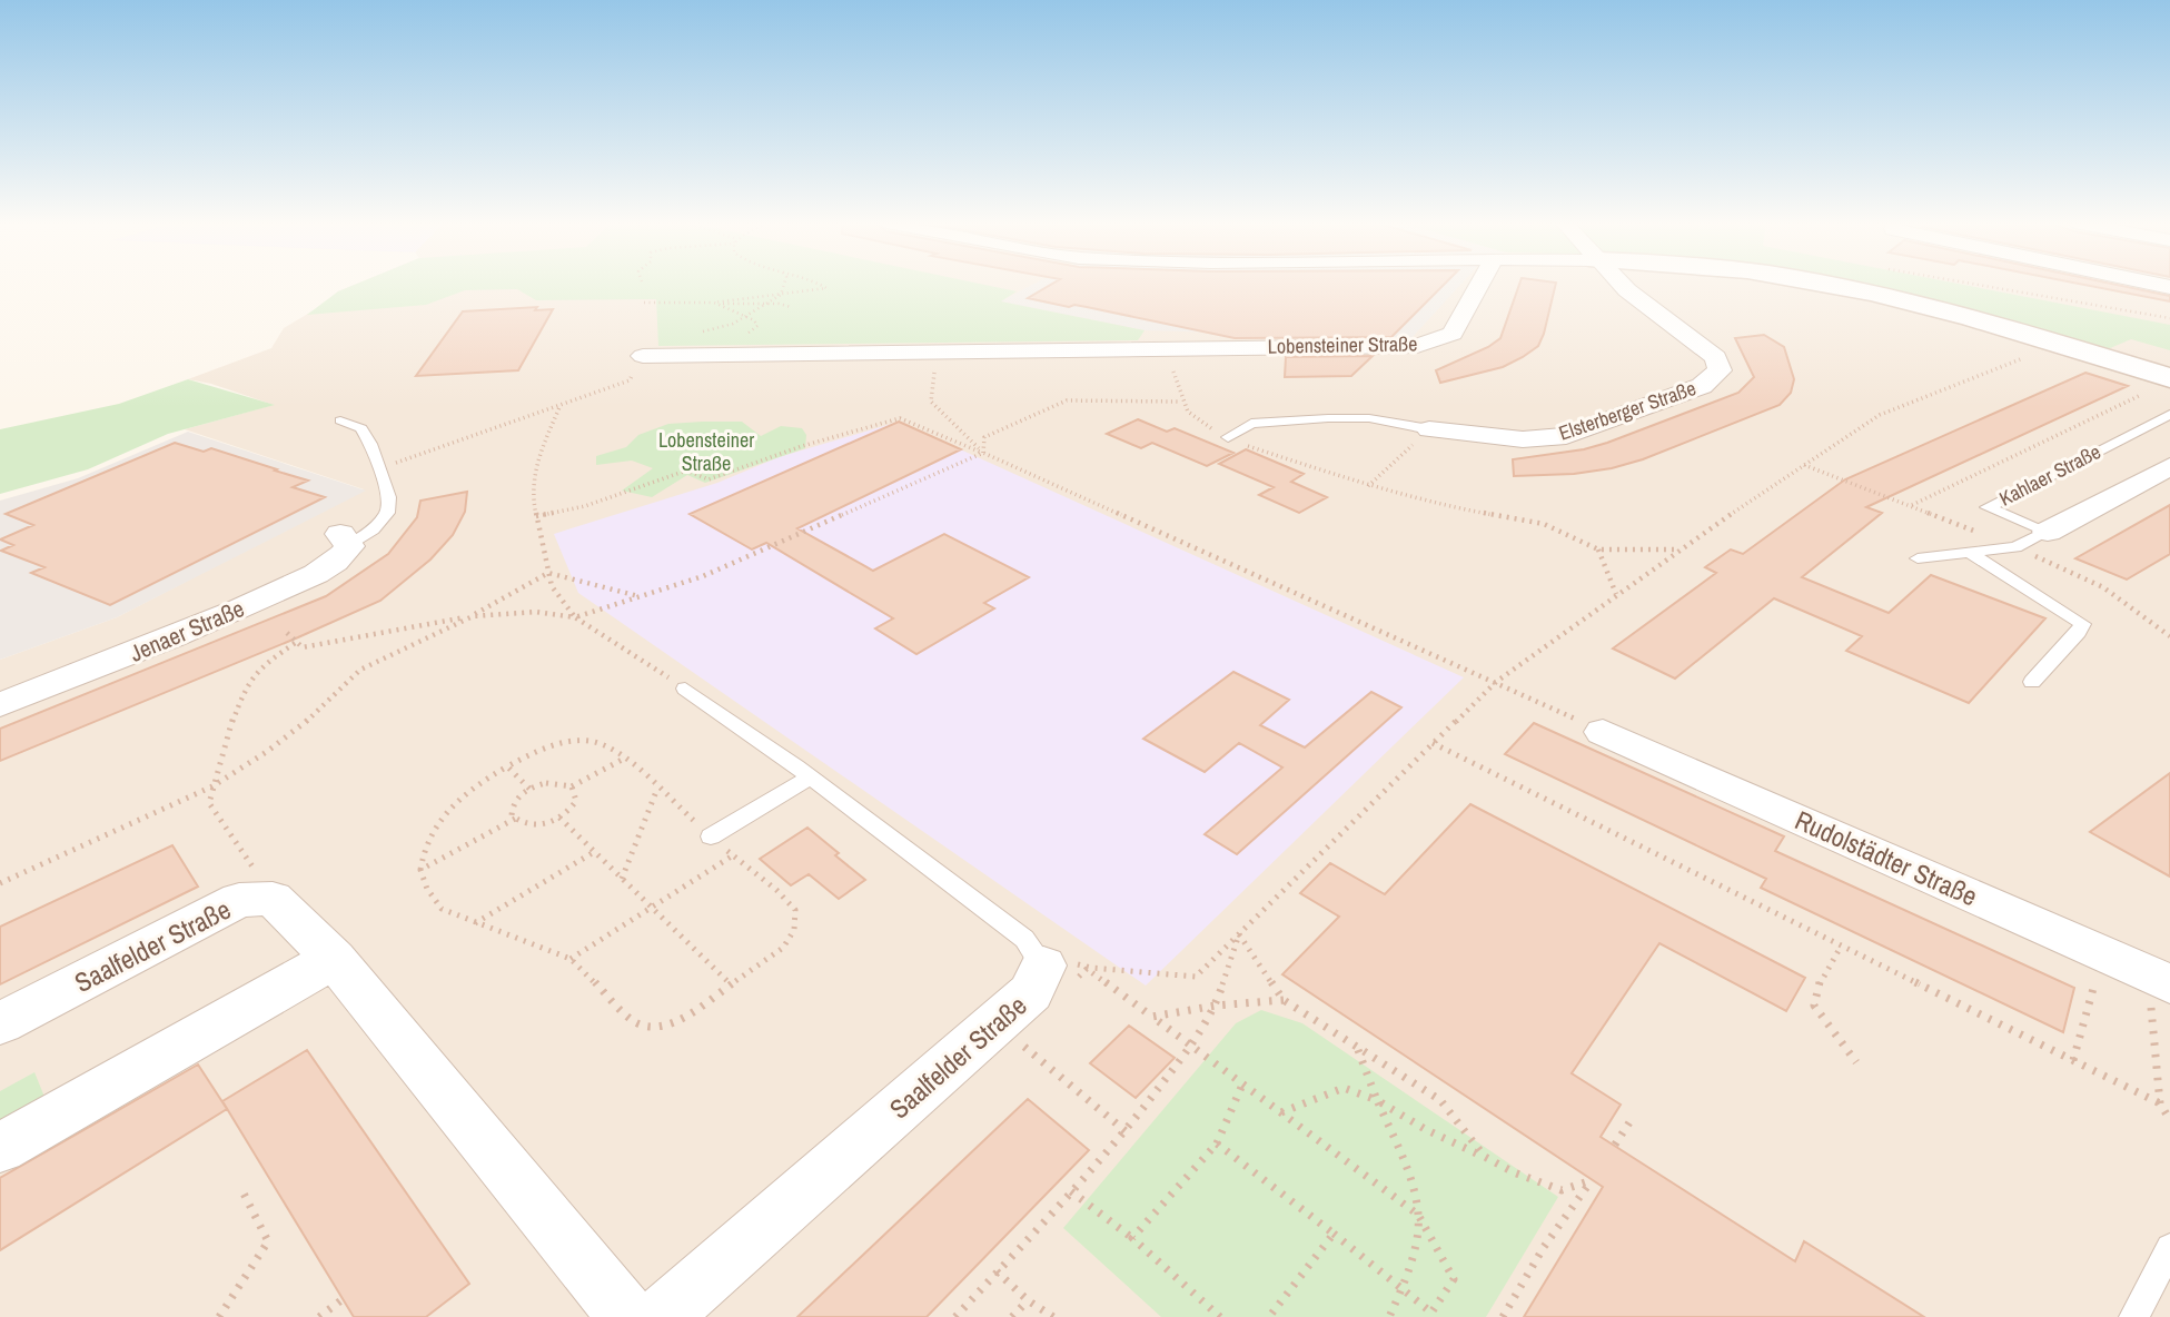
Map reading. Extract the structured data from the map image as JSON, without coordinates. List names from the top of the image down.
{
  "streets": {
    "street": [
      "Lobensteiner Straße",
      "Elsterberger Straße",
      "Jenaer Straße",
      "Rudolstädter Straße",
      "Saalfelder Straße"
    ],
    "lane": ["Kahlaer Straße"]
  },
  "parks": ["Lobensteiner Straße"]
}
